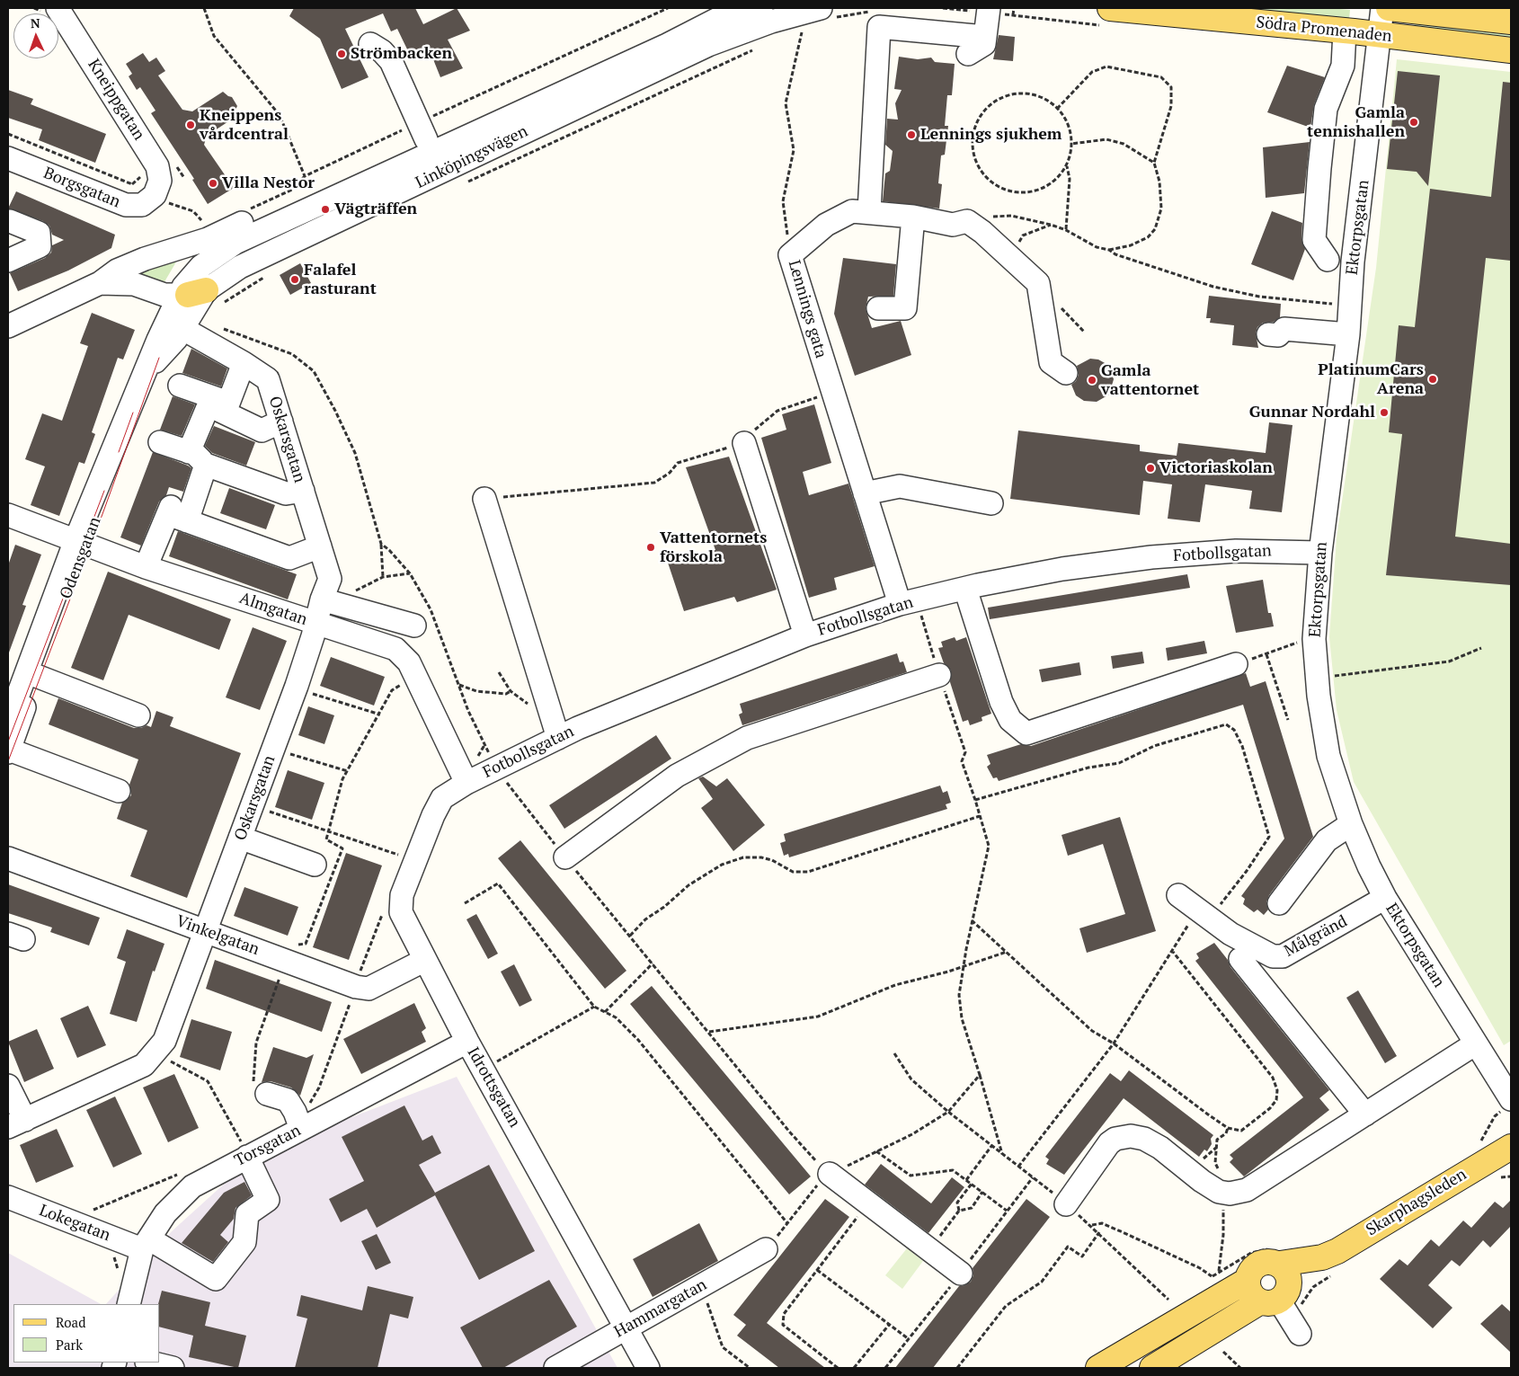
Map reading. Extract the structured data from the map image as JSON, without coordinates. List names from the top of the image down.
{
  "streets": {
    "main road": ["Södra Promenaden", "Skarphagsleden"],
    "street": [
      "Kneippgatan",
      "Linköpingsvägen",
      "Borgsgatan",
      "Ektorpsgatan",
      "Lennings gata",
      "Oskarsgatan",
      "Fotbollsgatan",
      "Odensgatan",
      "Almgatan",
      "Vinkelgatan",
      "Målgränd",
      "Idrottsgatan",
      "Torsgatan",
      "Lokegatan",
      "Hammargatan"
    ]
  },
  "crossings": [
    ["Södra Promenaden", "Ektorpsgatan"],
    ["Kneippgatan", "Borgsgatan"],
    ["Linköpingsvägen", "Odensgatan"],
    ["Ektorpsgatan", "Fotbollsgatan"],
    ["Ektorpsgatan", "Målgränd"],
    ["Lennings gata", "Fotbollsgatan"],
    ["Oskarsgatan", "Almgatan"],
    ["Oskarsgatan", "Vinkelgatan"],
    ["Fotbollsgatan", "Almgatan"],
    ["Fotbollsgatan", "Idrottsgatan"],
    ["Odensgatan", "Almgatan"],
    ["Vinkelgatan", "Idrottsgatan"],
    ["Idrottsgatan", "Torsgatan"],
    ["Idrottsgatan", "Hammargatan"],
    ["Torsgatan", "Lokegatan"]
  ],
  "places": [
    "Strömbacken",
    "Gamla tennishallen",
    "Kneippens vårdcentral",
    "Lennings sjukhem",
    "Villa Nestor",
    "Vägträffen",
    "Falafel rasturant",
    "PlatinumCars Arena",
    "Gamla vattentornet",
    "Gunnar Nordahl",
    "Victoriaskolan",
    "Vattentornets förskola"
  ],
  "legend": ["Road", "Park"],
  "north": "top"
}
